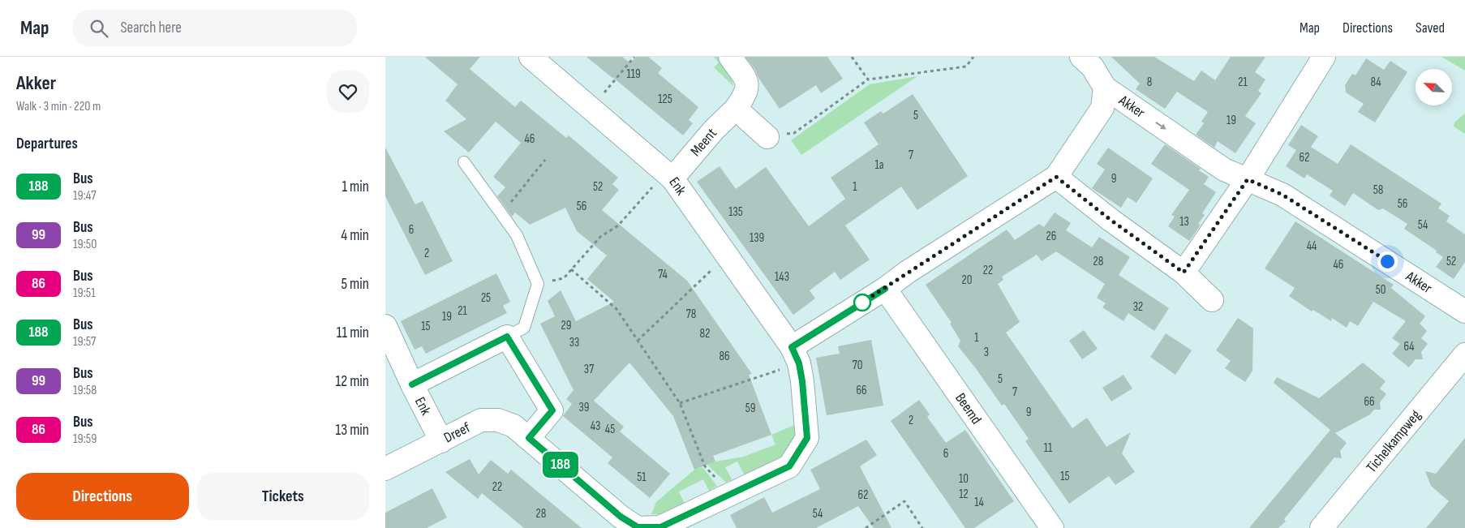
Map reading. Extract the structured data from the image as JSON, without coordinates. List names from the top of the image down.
{
  "streets": {
    "street": [
      "Akker",
      "Meent",
      "Enk",
      "Beemd",
      "Dreef",
      "Tichelkampweg"
    ]
  },
  "crossings": [
    ["Akker", "Beemd"],
    ["Meent", "Enk"],
    ["Enk", "Dreef"]
  ],
  "lines": ["bus line 188"],
  "house_numbers": [
    "119",
    "8",
    "21",
    "84",
    "125",
    "5",
    "19",
    "46",
    "7",
    "62",
    "1a",
    "9",
    "52",
    "1",
    "58",
    "56",
    "56",
    "135",
    "13",
    "54",
    "6",
    "26",
    "139",
    "44",
    "2",
    "28",
    "52",
    "46",
    "22",
    "74",
    "143",
    "20",
    "50",
    "25",
    "32",
    "21",
    "78",
    "19",
    "29",
    "15",
    "82",
    "1",
    "33",
    "64",
    "3",
    "86",
    "70",
    "37",
    "5",
    "66",
    "7",
    "66",
    "39",
    "59",
    "9",
    "2",
    "43",
    "45",
    "11",
    "6",
    "15",
    "51",
    "10",
    "22",
    "12",
    "62",
    "14",
    "28",
    "54"
  ],
  "north": "top left",
  "page": {
    "header": "Map",
    "search": "Search here",
    "nav": ["Map", "Directions", "Saved"],
    "heading": [
      ["Akker", "Walk · 3 min · 220 m"],
      "Departures"
    ],
    "on_map": "188",
    "list": [
      {
        "mark": "188",
        "name": "Bus",
        "note": "19:47",
        "value": "1 min"
      },
      {
        "mark": "99",
        "name": "Bus",
        "note": "19:50",
        "value": "4 min"
      },
      {
        "mark": "86",
        "name": "Bus",
        "note": "19:51",
        "value": "5 min"
      },
      {
        "mark": "188",
        "name": "Bus",
        "note": "19:57",
        "value": "11 min"
      },
      {
        "mark": "99",
        "name": "Bus",
        "note": "19:58",
        "value": "12 min"
      },
      {
        "mark": "86",
        "name": "Bus",
        "note": "19:59",
        "value": "13 min"
      }
    ],
    "buttons": ["Directions", "Tickets"]
  }
}
